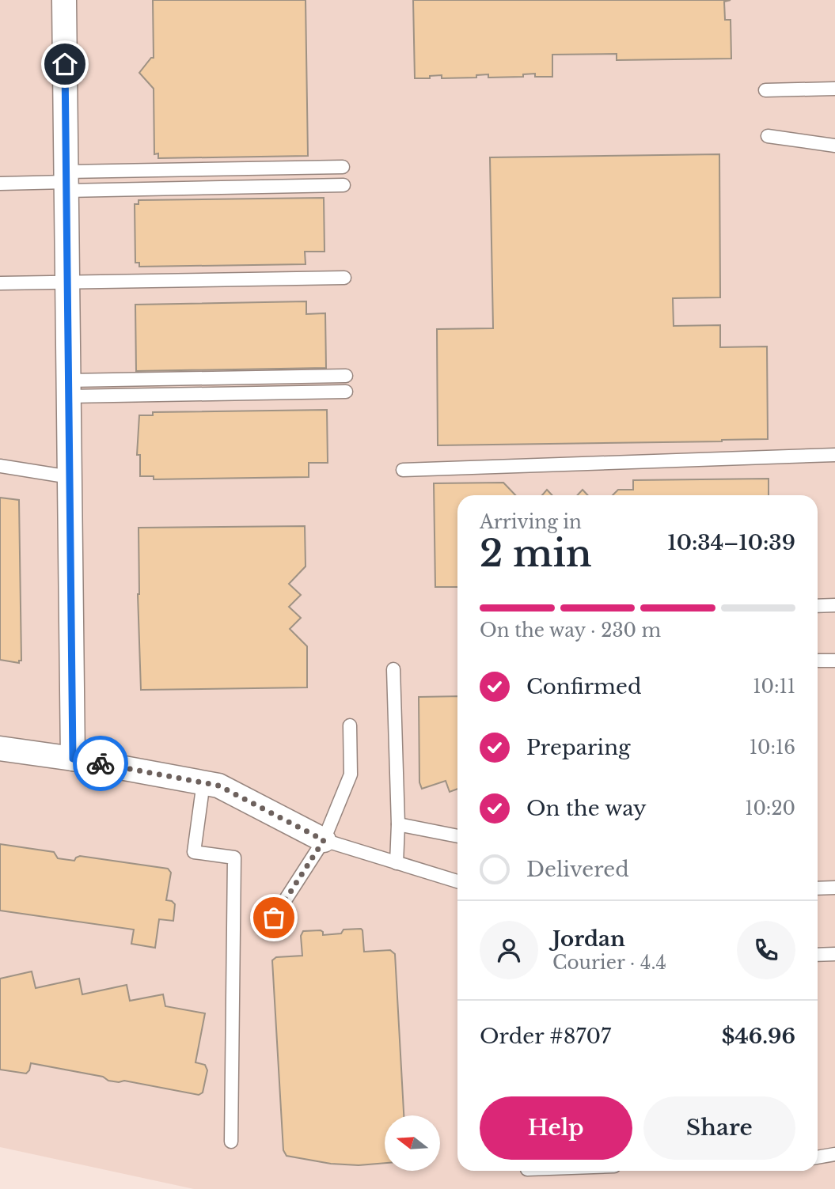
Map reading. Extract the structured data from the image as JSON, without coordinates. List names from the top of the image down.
{
  "north": "left",
  "page": {
    "heading": ["2 min", "Arriving in", "10:34–10:39"],
    "panel": [
      "Jordan",
      "Courier · 4.4",
      "Order #8707",
      "$46.96"
    ],
    "bar": "On the way · 230 m",
    "list": [
      ["Confirmed", "10:11"],
      ["Preparing", "10:16"],
      ["On the way", "10:20"],
      "Delivered"
    ],
    "buttons": ["Help", "Share"]
  }
}
